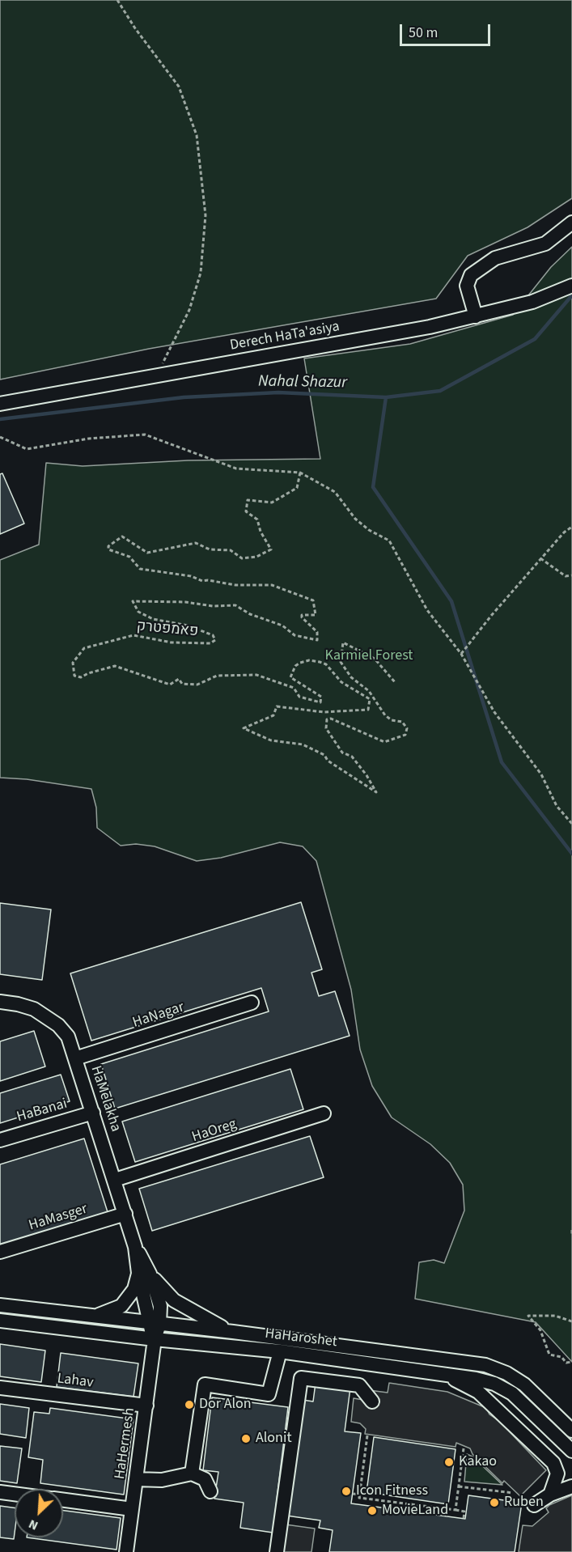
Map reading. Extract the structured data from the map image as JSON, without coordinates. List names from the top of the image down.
{
  "streets": {
    "street": [
      "Derech HaTa'asiya",
      "HaNagar",
      "HaMelakha",
      "HaBanai",
      "HaOreg",
      "HaMasger",
      "HaHaroshet",
      "Lahav",
      "HaHermesh"
    ],
    "path": ["פאמפטרק"]
  },
  "crossings": [
    ["HaNagar", "HaMelakha"],
    ["HaMelakha", "HaBanai"],
    ["HaMelakha", "HaOreg"],
    ["HaMelakha", "HaMasger"],
    ["HaMelakha", "HaHaroshet"],
    ["HaMelakha", "HaHermesh"],
    ["HaHaroshet", "HaHermesh"],
    ["Lahav", "HaHermesh"]
  ],
  "water": ["Nahal Shazur"],
  "parks": ["Karmiel Forest"],
  "places": [
    "Dor Alon",
    "Alonit",
    "Kakao",
    "Icon Fitness",
    "Ruben",
    "MovieLand"
  ],
  "scale_bar": "50 m",
  "north": "bottom left"
}
